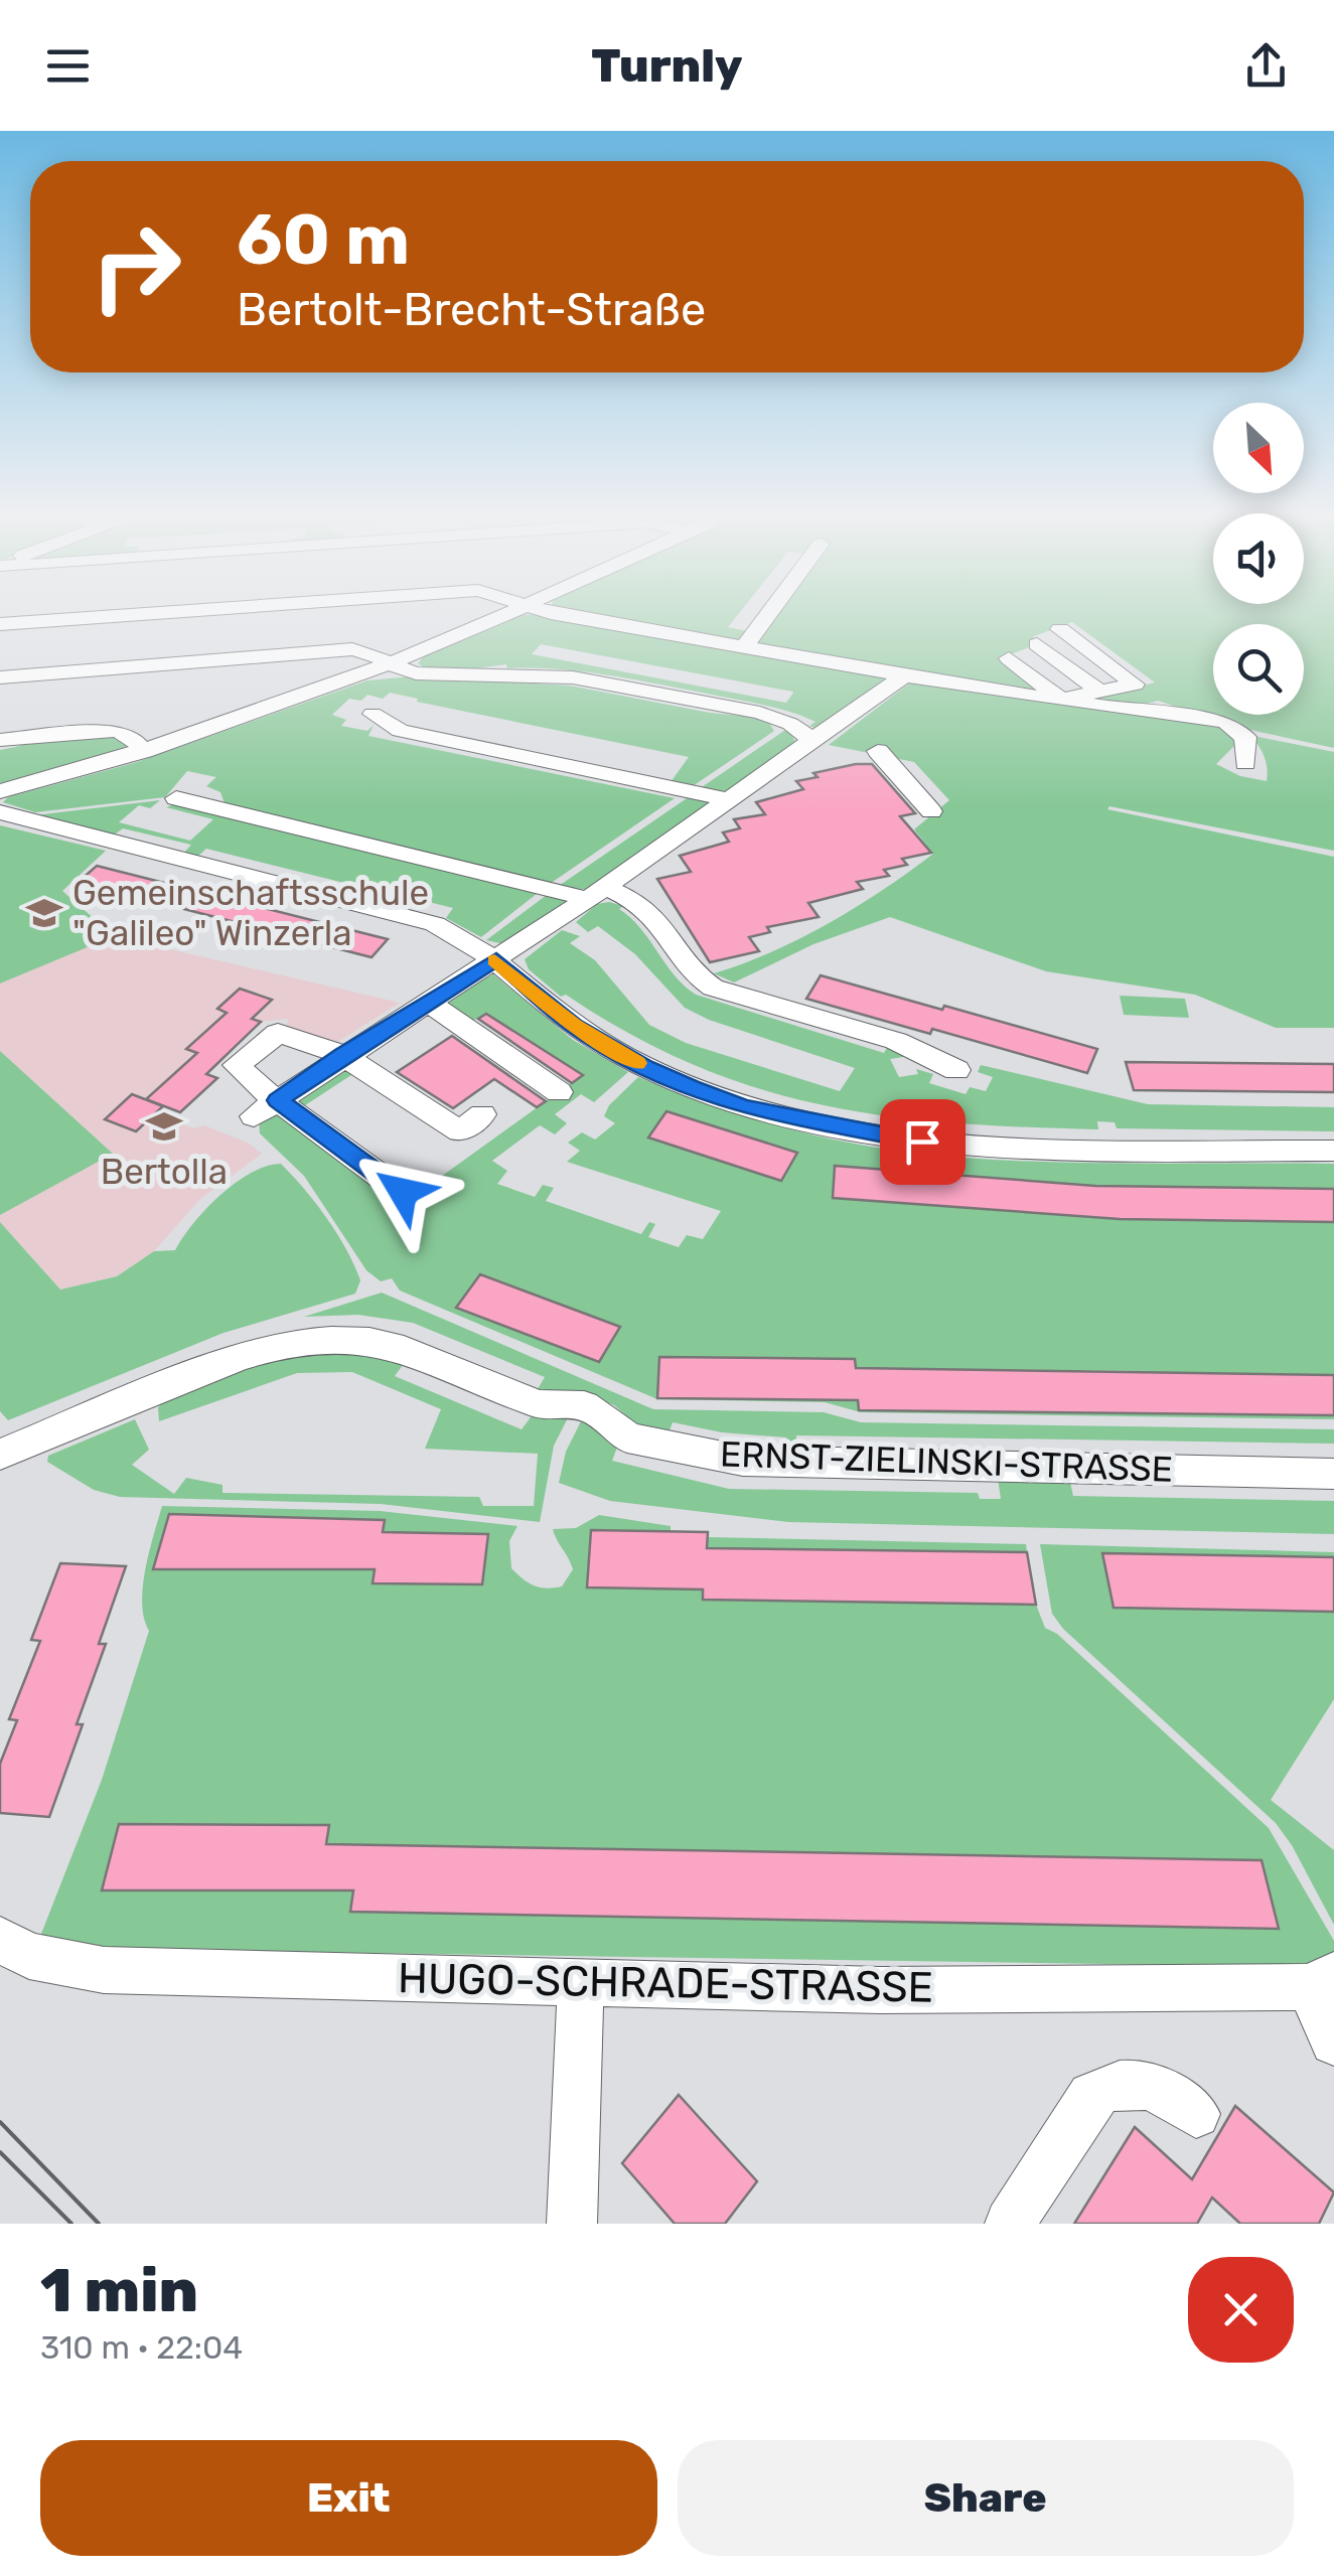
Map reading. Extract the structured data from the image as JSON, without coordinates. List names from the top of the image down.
{
  "streets": {
    "street": ["ERNST-ZIELINSKI-STRASSE", "HUGO-SCHRADE-STRASSE"]
  },
  "places": {
    "school or university": ["Gemeinschaftsschule \"Galileo\" Winzerla", "Bertolla"]
  },
  "north": "bottom right",
  "page": {
    "header": "Turnly",
    "turn": ["60 m", "Bertolt-Brecht-Straße"],
    "heading": ["1 min", "310 m · 22:04"],
    "buttons": ["Exit", "Share"]
  }
}
